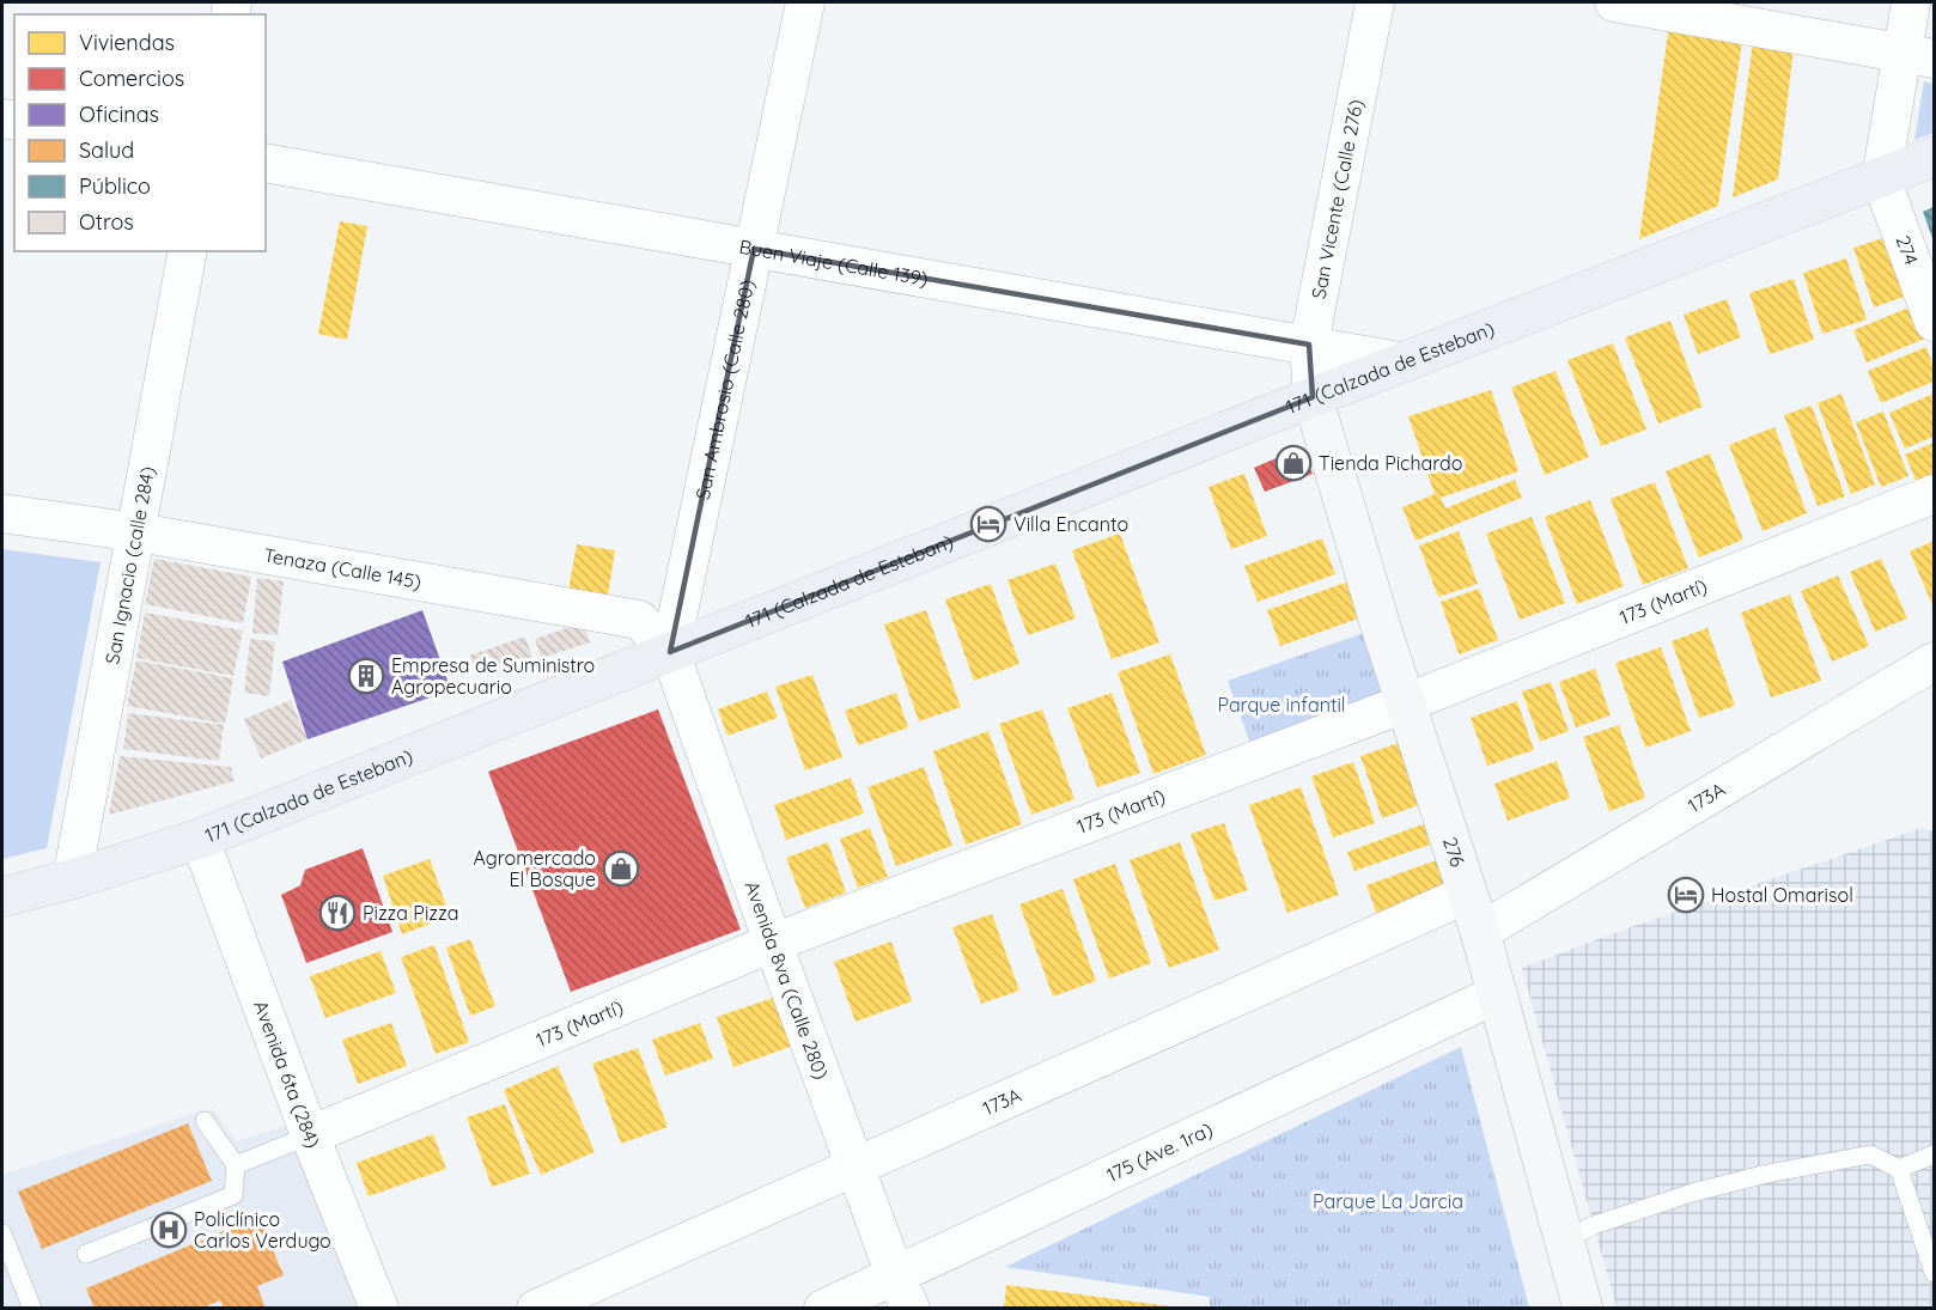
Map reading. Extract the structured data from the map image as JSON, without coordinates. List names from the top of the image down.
{
  "streets": {
    "main road": ["171 (Calzada de Esteban)"],
    "street": [
      "San Vicente (Calle 276)",
      "274",
      "Buen Viaje (Calle 139)",
      "San Ambrosio (Calle 280)",
      "San Ignacio (calle 284)",
      "Tenaza (Calle 145)",
      "173 (Martí)",
      "173A",
      "276",
      "Avenida 8va (Calle 280)",
      "Avenida 6ta (284)",
      "175 (Ave. 1ra)"
    ]
  },
  "crossings": [
    ["San Vicente (Calle 276)", "Buen Viaje (Calle 139)"],
    ["San Vicente (Calle 276)", "171 (Calzada de Esteban)"],
    ["San Vicente (Calle 276)", "276"],
    ["274", "171 (Calzada de Esteban)"],
    ["Buen Viaje (Calle 139)", "171 (Calzada de Esteban)"],
    ["Buen Viaje (Calle 139)", "San Ambrosio (Calle 280)"],
    ["171 (Calzada de Esteban)", "San Ambrosio (Calle 280)"],
    ["171 (Calzada de Esteban)", "San Ignacio (calle 284)"],
    ["171 (Calzada de Esteban)", "Tenaza (Calle 145)"],
    ["171 (Calzada de Esteban)", "276"],
    ["171 (Calzada de Esteban)", "Avenida 8va (Calle 280)"],
    ["171 (Calzada de Esteban)", "Avenida 6ta (284)"],
    ["San Ambrosio (Calle 280)", "Tenaza (Calle 145)"],
    ["San Ambrosio (Calle 280)", "Avenida 8va (Calle 280)"],
    ["San Ignacio (calle 284)", "Tenaza (Calle 145)"],
    ["Tenaza (Calle 145)", "Avenida 8va (Calle 280)"],
    ["173 (Martí)", "276"],
    ["173 (Martí)", "Avenida 8va (Calle 280)"],
    ["173 (Martí)", "Avenida 6ta (284)"],
    ["173A", "276"],
    ["173A", "Avenida 8va (Calle 280)"],
    ["276", "175 (Ave. 1ra)"],
    ["Avenida 8va (Calle 280)", "175 (Ave. 1ra)"]
  ],
  "parks": ["Parque infantil", "Parque La Jarcia"],
  "places": {
    "shop": ["Tienda Pichardo", "Agromercado El Bosque"],
    "hotel": ["Villa Encanto", "Hostal Omarisol"],
    "building": ["Empresa de Suministro Agropecuario"],
    "restaurant": ["Pizza Pizza"],
    "hospital": ["Policlínico Carlos Verdugo"]
  },
  "legend": [
    "Viviendas",
    "Comercios",
    "Oficinas",
    "Salud",
    "Público",
    "Otros"
  ]
}
